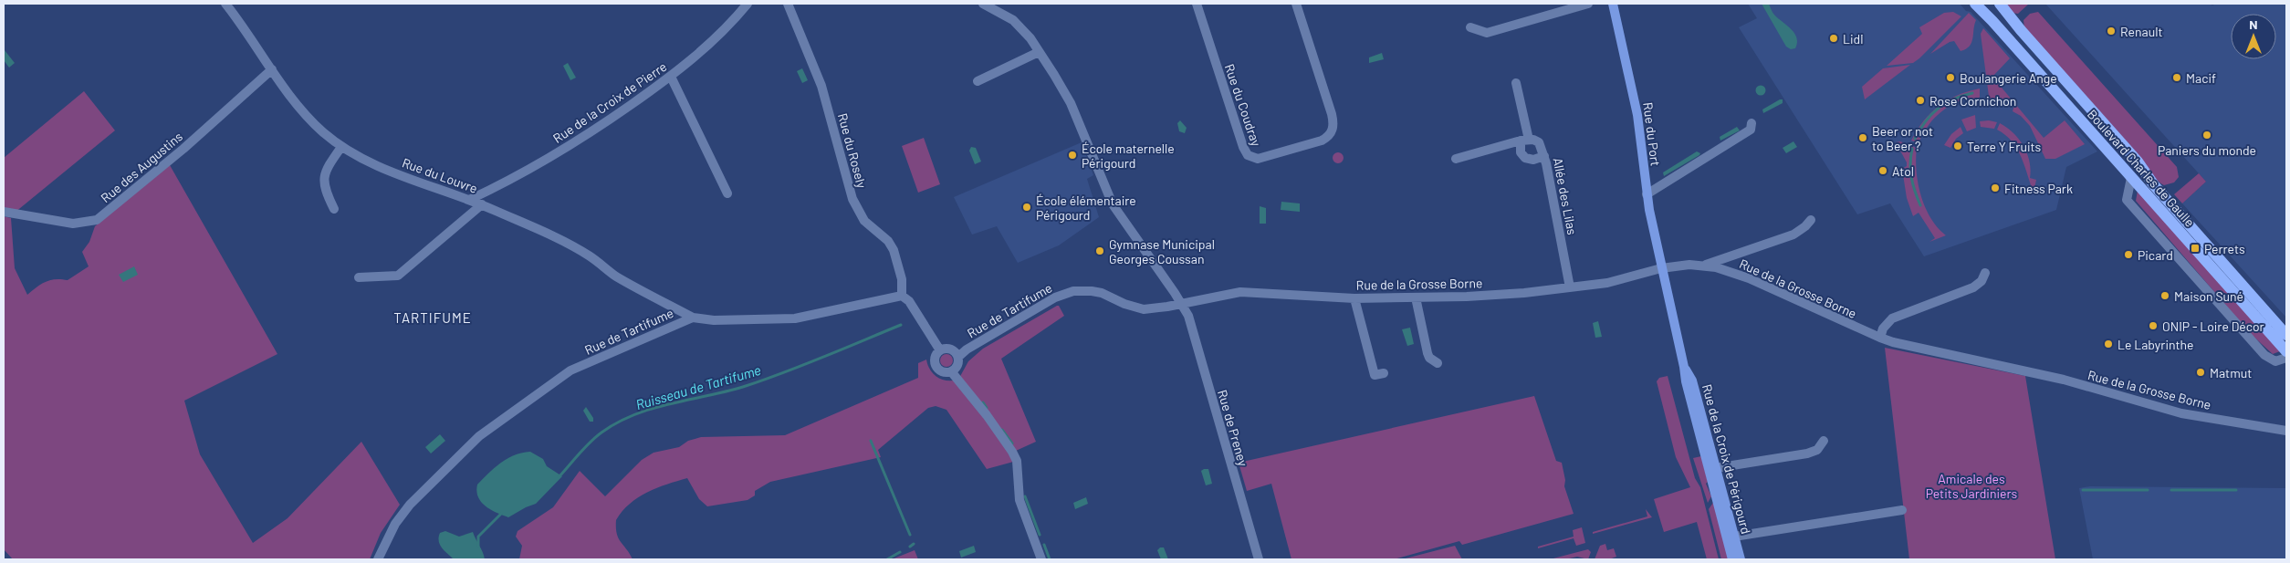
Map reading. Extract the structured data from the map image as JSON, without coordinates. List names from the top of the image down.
{
  "streets": {
    "main road": ["Boulevard Charles de Gaulle"],
    "street": [
      "Rue de la Croix de Pierre",
      "Rue du Coudray",
      "Rue du Port",
      "Rue du Rosely",
      "Rue des Augustins",
      "Rue du Louvre",
      "Allée des Lilas",
      "Rue de la Grosse Borne",
      "Rue de Tartifume",
      "Rue de Preney",
      "Rue de la Croix de Périgourd"
    ]
  },
  "crossings": [
    ["Rue de la Croix de Pierre", "Rue du Louvre"],
    ["Rue du Port", "Rue de la Grosse Borne"],
    ["Rue du Port", "Rue de la Croix de Périgourd"],
    ["Rue du Rosely", "Rue de Tartifume"],
    ["Rue des Augustins", "Rue du Louvre"],
    ["Rue du Louvre", "Rue de Tartifume"],
    ["Allée des Lilas", "Rue de la Grosse Borne"],
    ["Rue de la Grosse Borne", "Rue de Tartifume"],
    ["Rue de la Grosse Borne", "Rue de Preney"],
    ["Rue de la Grosse Borne", "Rue de la Croix de Périgourd"],
    ["Rue de Tartifume", "Rue de Preney"]
  ],
  "districts": ["TARTIFUME"],
  "water": ["Ruisseau de Tartifume"],
  "parks": ["Amicale des Petits Jardiniers"],
  "places": {
    "other": [
      "Renault",
      "Lidl",
      "Boulangerie Ange",
      "Macif",
      "Rose Cornichon",
      "Paniers du monde",
      "Beer or not to Beer ?",
      "Terre Y Fruits",
      "École maternelle Périgourd",
      "Atol",
      "Fitness Park",
      "École élémentaire Périgourd",
      "Gymnase Municipal Georges Coussan",
      "Picard",
      "Maison Suné",
      "ONIP - Loire Décor",
      "Le Labyrinthe",
      "Matmut"
    ],
    "transit": ["Perrets"]
  },
  "north": "top"
}
